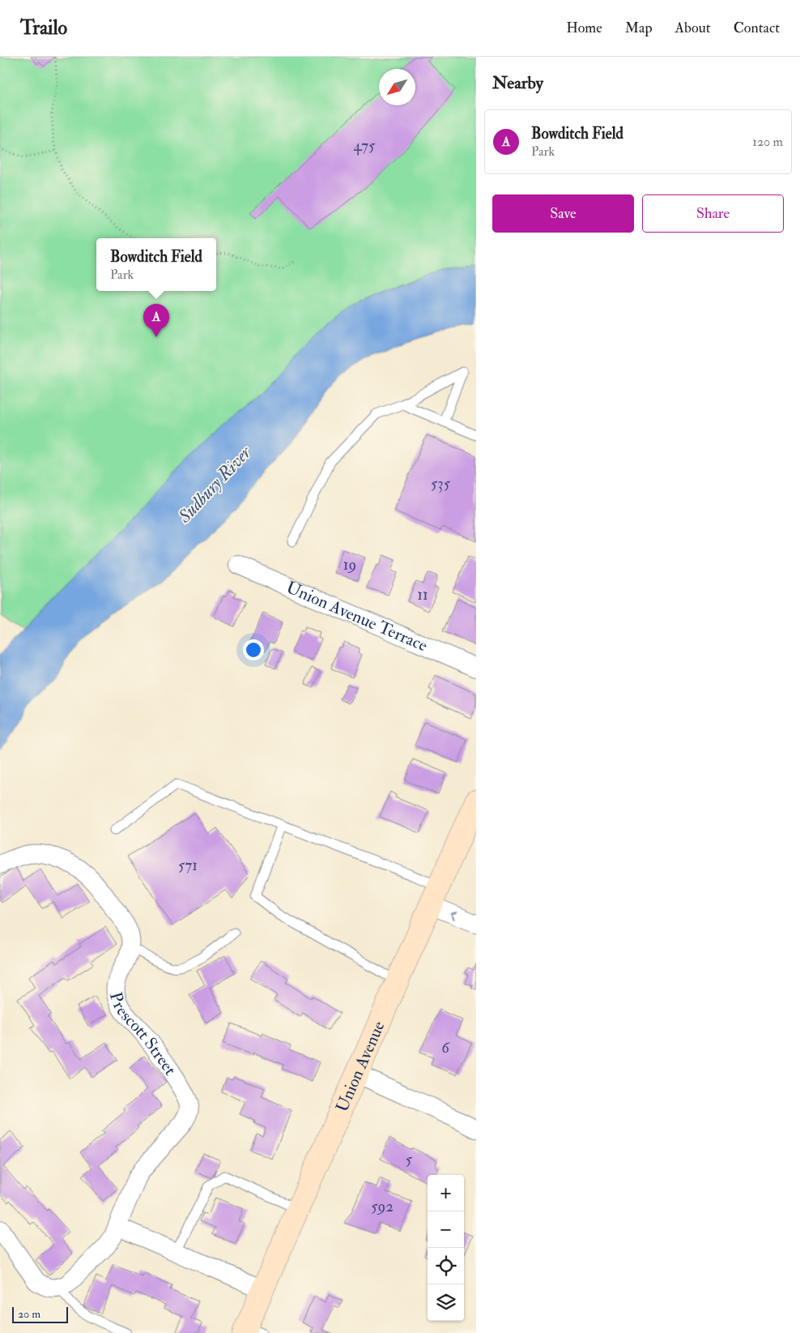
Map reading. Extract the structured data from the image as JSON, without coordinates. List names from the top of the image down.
{
  "streets": {
    "main road": ["Union Avenue"],
    "street": ["Union Avenue Terrace", "Prescott Street"]
  },
  "water": ["Sudbury River"],
  "house_numbers": [
    "475",
    "535",
    "19",
    "11",
    "571",
    "6",
    "5",
    "592"
  ],
  "scale_bar": "20 m",
  "north": "bottom left",
  "page": {
    "header": "Trailo",
    "nav": [
      "Home",
      "Map",
      "About",
      "Contact"
    ],
    "heading": "Nearby",
    "list": [
      {
        "mark": "A",
        "name": "Bowditch Field",
        "note": "Park",
        "value": "120 m"
      }
    ],
    "buttons": ["Save", "Share"],
    "popup": ["Bowditch Field", "Park"],
    "pins": "A",
    "map_buttons": ["+", "−"],
    "scale": "20 m"
  }
}
